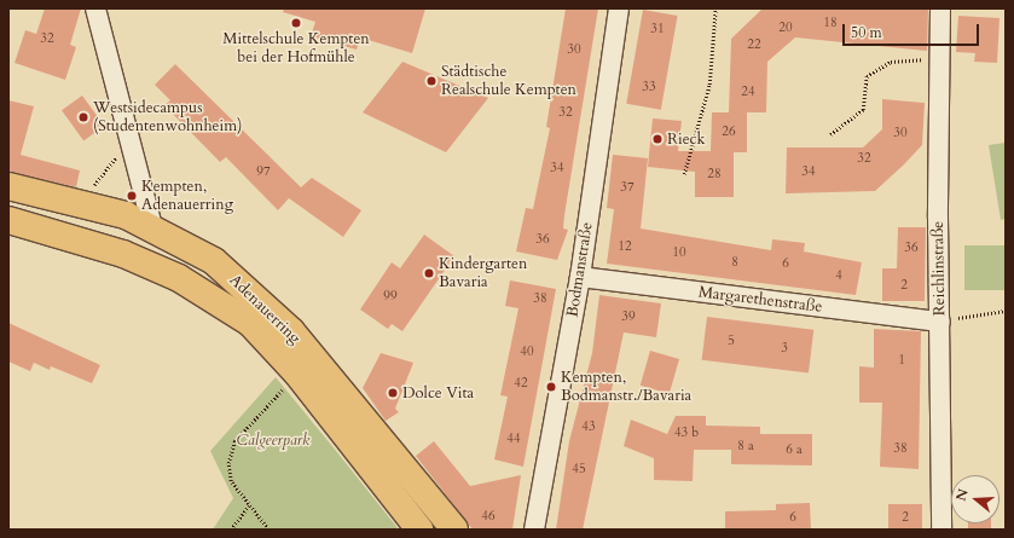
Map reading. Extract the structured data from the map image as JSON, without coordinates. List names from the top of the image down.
{
  "streets": {
    "main road": ["Adenauerring"],
    "street": ["Reichlinstraße", "Bodmanstraße", "Margarethenstraße"]
  },
  "crossings": [
    ["Reichlinstraße", "Margarethenstraße"],
    ["Bodmanstraße", "Margarethenstraße"]
  ],
  "parks": ["Calgeerpark"],
  "places": [
    "Mittelschule Kempten bei der Hofmühle",
    "Städtische Realschule Kempten",
    "Westsidecampus (Studentenwohnheim)",
    "Rieck",
    "Kempten, Adenauerring",
    "Kindergarten Bavaria",
    "Kempten, Bodmanstr./Bavaria",
    "Dolce Vita"
  ],
  "house_numbers": [
    "18",
    "20",
    "31",
    "32",
    "22",
    "30",
    "33",
    "24",
    "32",
    "26",
    "30",
    "32",
    "34",
    "97",
    "34",
    "28",
    "37",
    "36",
    "12",
    "36",
    "10",
    "8",
    "6",
    "4",
    "2",
    "99",
    "38",
    "39",
    "5",
    "3",
    "40",
    "1",
    "42",
    "43",
    "43 b",
    "44",
    "8 a",
    "38",
    "6 a",
    "45",
    "46",
    "6",
    "2"
  ],
  "scale_bar": "50 m",
  "north": "left"
}
